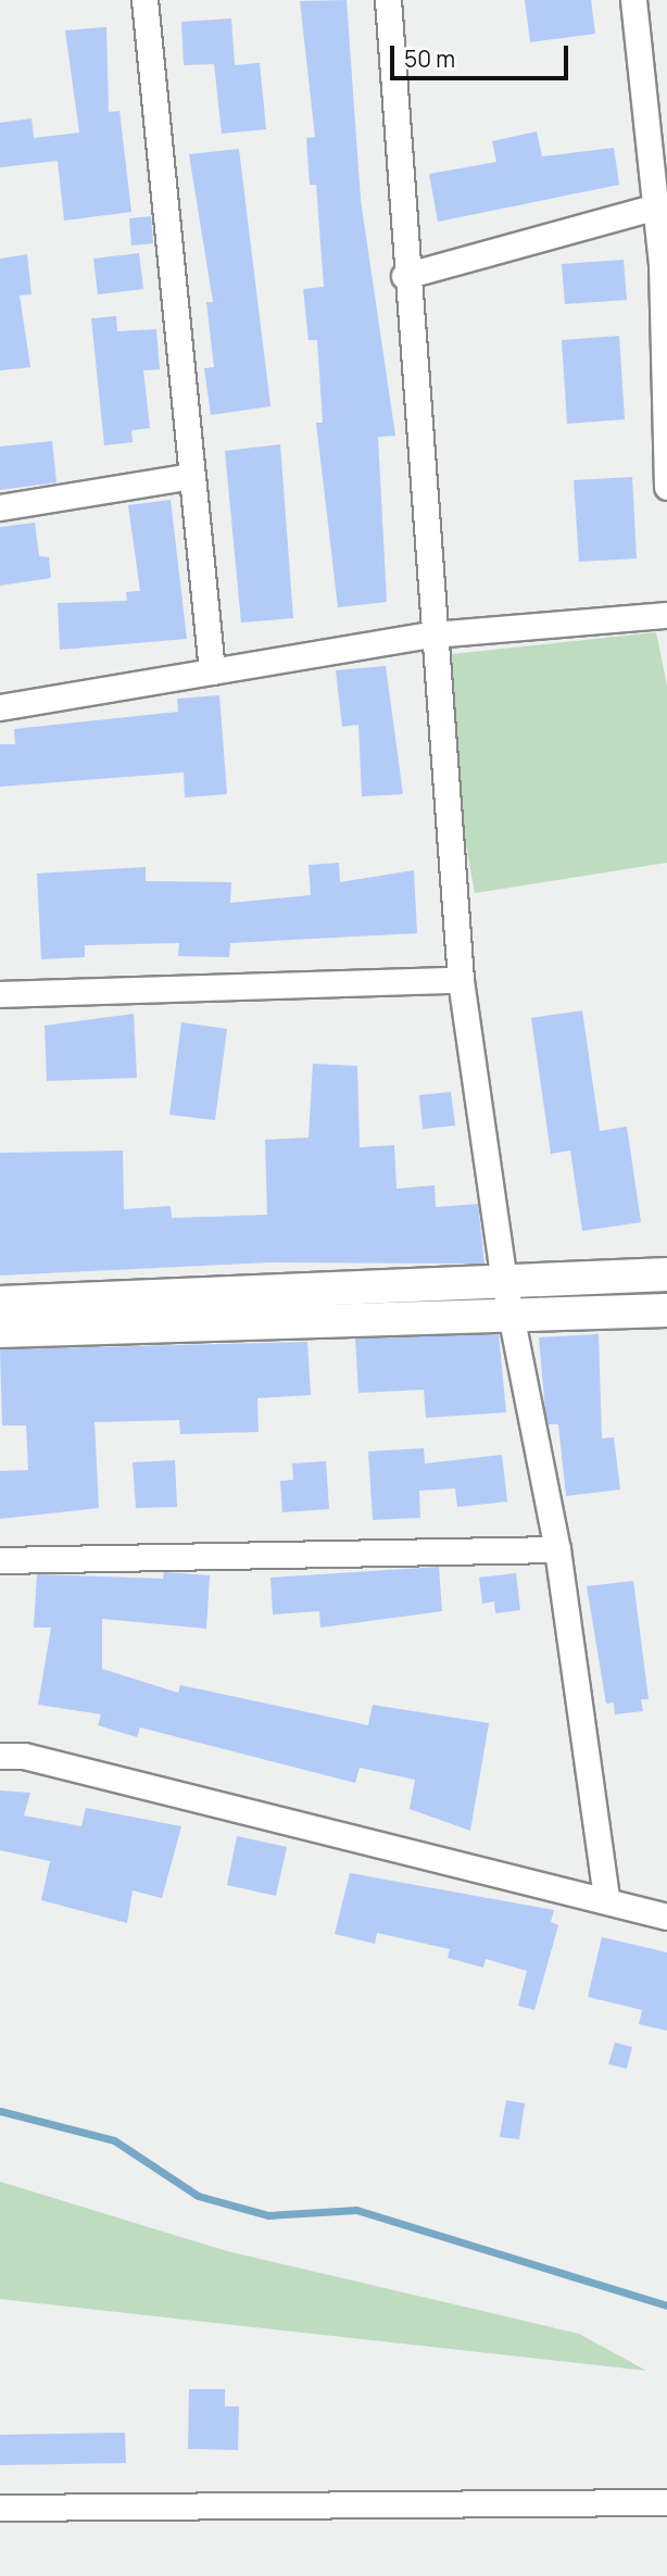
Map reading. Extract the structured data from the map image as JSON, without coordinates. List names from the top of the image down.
{
  "scale_bar": "50 m"
}
